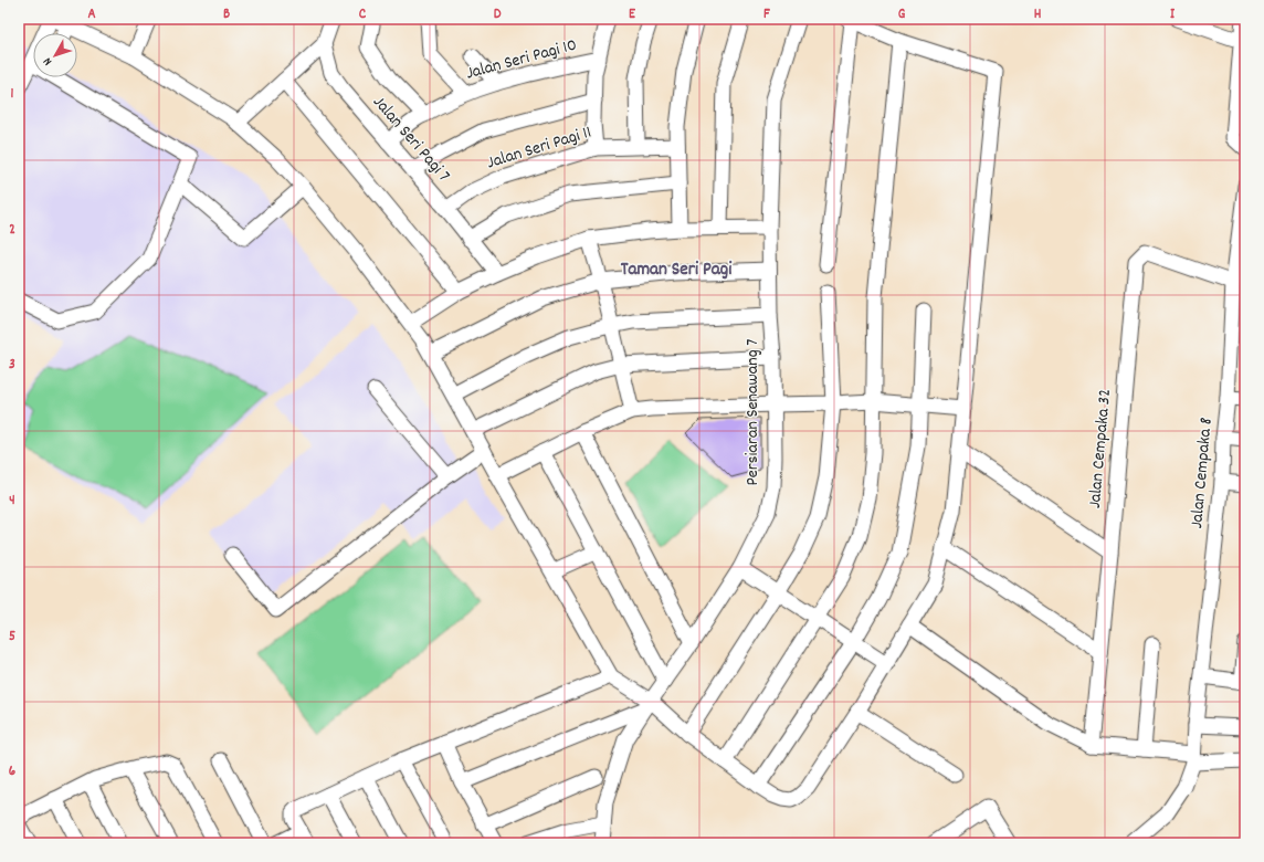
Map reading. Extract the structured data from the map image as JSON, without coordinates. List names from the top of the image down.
{
  "streets": {
    "street": [
      "Jalan Seri Pagi 10",
      "Jalan Seri Pagi 7",
      "Jalan Seri Pagi 11",
      "Persiaran Senawang 7",
      "Jalan Cempaka 32",
      "Jalan Cempaka 8"
    ]
  },
  "crossings": [
    ["Jalan Seri Pagi 10", "Jalan Seri Pagi 7"],
    ["Jalan Seri Pagi 7", "Jalan Seri Pagi 11"],
    ["Jalan Cempaka 32", "Jalan Cempaka 8"]
  ],
  "districts": ["Taman Seri Pagi"],
  "north": "bottom left",
  "grid": {
    "columns": [
      "A",
      "B",
      "C",
      "D",
      "E",
      "F",
      "G",
      "H",
      "I"
    ],
    "rows": [
      "1",
      "2",
      "3",
      "4",
      "5",
      "6"
    ]
  }
}
